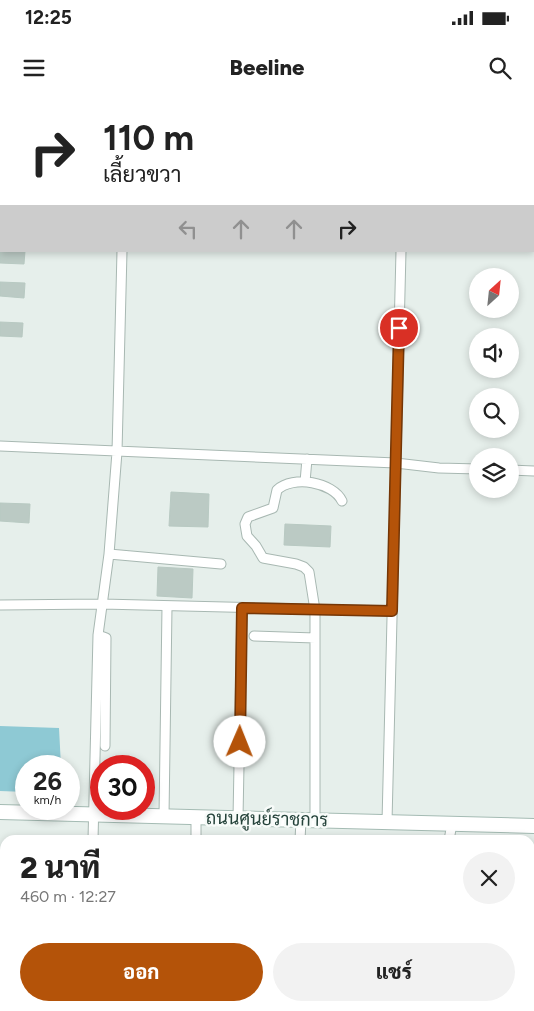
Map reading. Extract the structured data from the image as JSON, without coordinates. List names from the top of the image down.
{
  "streets": {
    "street": ["ถนนศูนย์ราชการ"]
  },
  "north": "top right",
  "page": {
    "status": "12:25",
    "header": "Beeline",
    "turn": ["110 m", "เลี้ยวขวา"],
    "speed": "26 km/h",
    "limit": "30",
    "heading": ["2 นาที", "460 m · 12:27"],
    "buttons": ["ออก", "แชร์"]
  }
}
